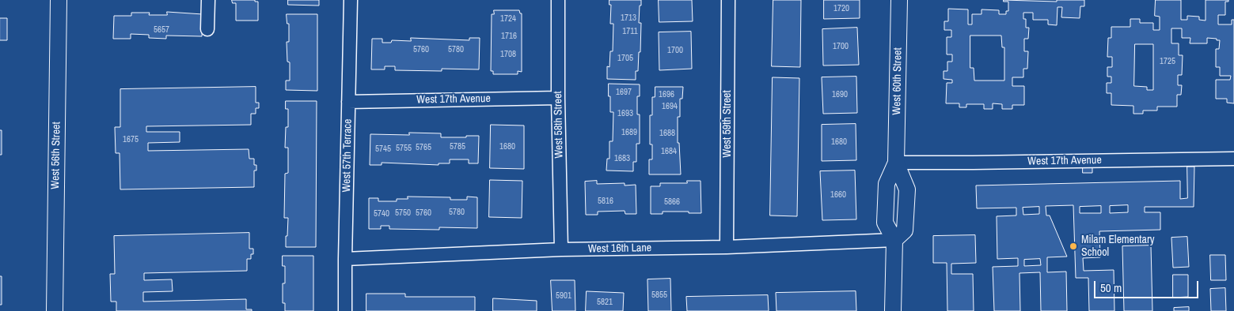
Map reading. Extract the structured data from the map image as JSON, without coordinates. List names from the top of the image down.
{
  "streets": {
    "street": [
      "West 60th Street",
      "West 17th Avenue",
      "West 59th Street",
      "West 58th Street",
      "West 56th Street",
      "West 57th Terrace",
      "West 16th Lane"
    ]
  },
  "crossings": [
    ["West 60th Street", "West 17th Avenue"],
    ["West 60th Street", "West 16th Lane"],
    ["West 17th Avenue", "West 58th Street"],
    ["West 17th Avenue", "West 57th Terrace"],
    ["West 59th Street", "West 16th Lane"],
    ["West 58th Street", "West 16th Lane"],
    ["West 57th Terrace", "West 16th Lane"]
  ],
  "places": ["Milam Elementary School"],
  "house_numbers": [
    "1720",
    "1713",
    "1724",
    "5657",
    "1711",
    "1716",
    "1700",
    "5760",
    "5780",
    "1700",
    "1708",
    "1705",
    "1725",
    "1697",
    "1696",
    "1690",
    "1694",
    "1693",
    "1689",
    "1688",
    "1675",
    "1680",
    "5785",
    "1680",
    "5765",
    "5755",
    "5745",
    "1684",
    "1683",
    "1660",
    "5816",
    "5866",
    "5780",
    "5750",
    "5760",
    "5740",
    "5855",
    "5901",
    "5821"
  ],
  "scale_bar": "50 m"
}
